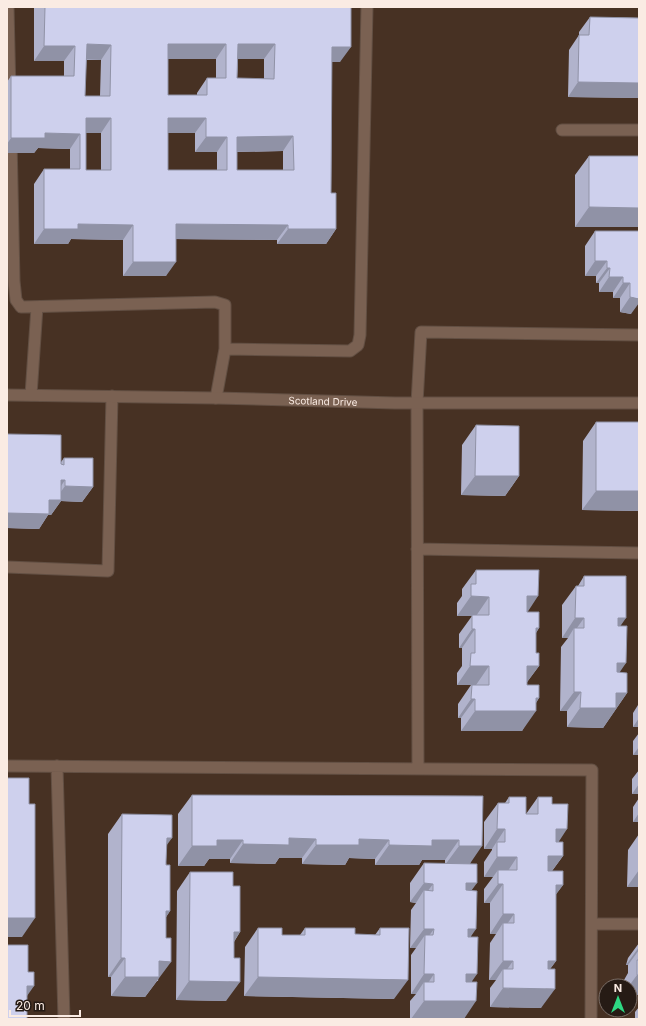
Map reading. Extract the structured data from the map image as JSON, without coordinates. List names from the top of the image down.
{
  "streets": {
    "street": ["Scotland Drive"]
  },
  "scale_bar": "20 m",
  "north": "top"
}
